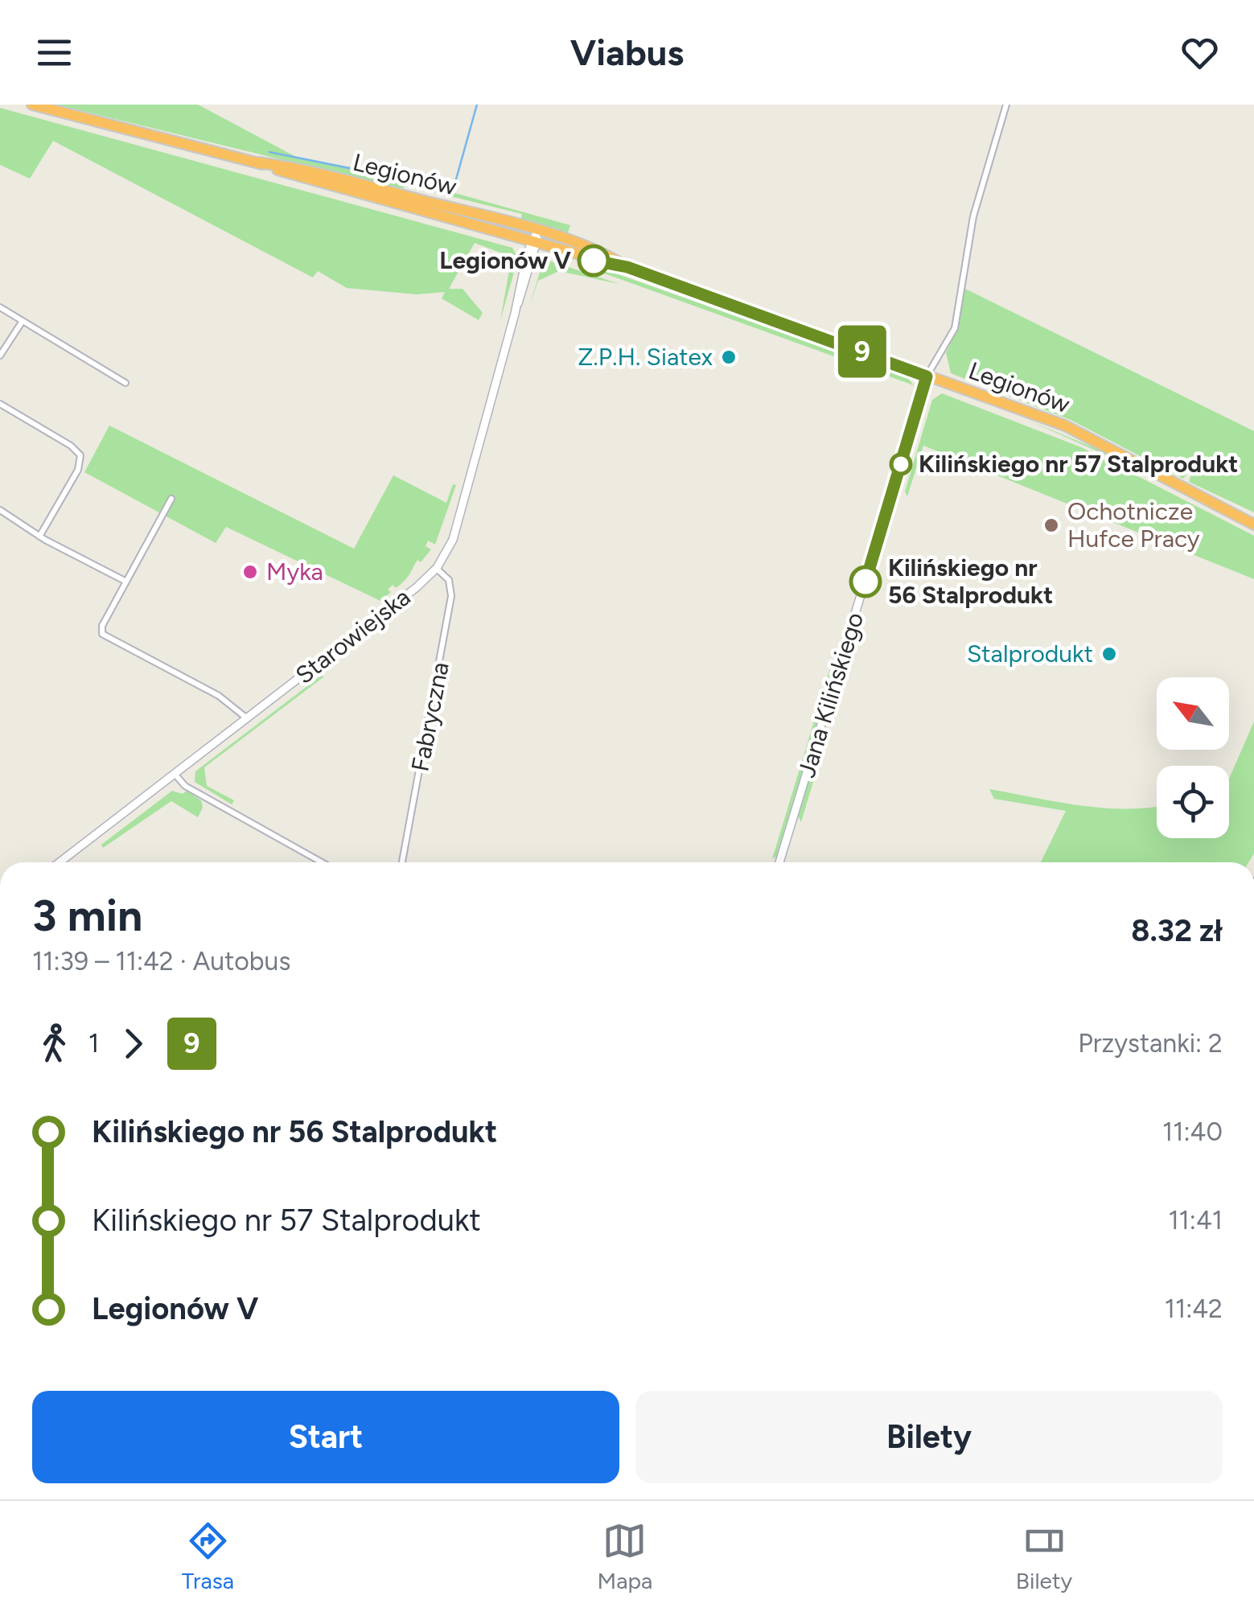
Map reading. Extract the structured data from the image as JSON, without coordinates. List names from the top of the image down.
{
  "streets": {
    "highway": ["Legionów"],
    "street": ["Starowiejska", "Jana Kilińskiego", "Fabryczna"]
  },
  "crossings": [
    ["Legionów", "Starowiejska"],
    ["Legionów", "Jana Kilińskiego"],
    ["Starowiejska", "Fabryczna"]
  ],
  "places": [
    "Legionów V",
    "Z.P.H. Siatex",
    "Kilińskiego nr 57 Stalprodukt",
    "Ochotnicze Hufce Pracy",
    "Myka",
    "Kilińskiego nr 56 Stalprodukt",
    "Stalprodukt"
  ],
  "lines": ["bus line 9"],
  "north": "top left",
  "page": {
    "header": "Viabus",
    "on_map": "9",
    "heading": ["3 min", "11:39 – 11:42 · Autobus", "8.32 zł"],
    "legs": ["1", "9", "Przystanki: 2"],
    "list": [
      {
        "name": "Kilińskiego nr 56 Stalprodukt",
        "value": "11:40"
      },
      {
        "name": "Kilińskiego nr 57 Stalprodukt",
        "value": "11:41"
      },
      {
        "name": "Legionów V",
        "value": "11:42"
      }
    ],
    "buttons": ["Start", "Bilety"],
    "tabs": ["Trasa", "Mapa", "Bilety"]
  }
}
